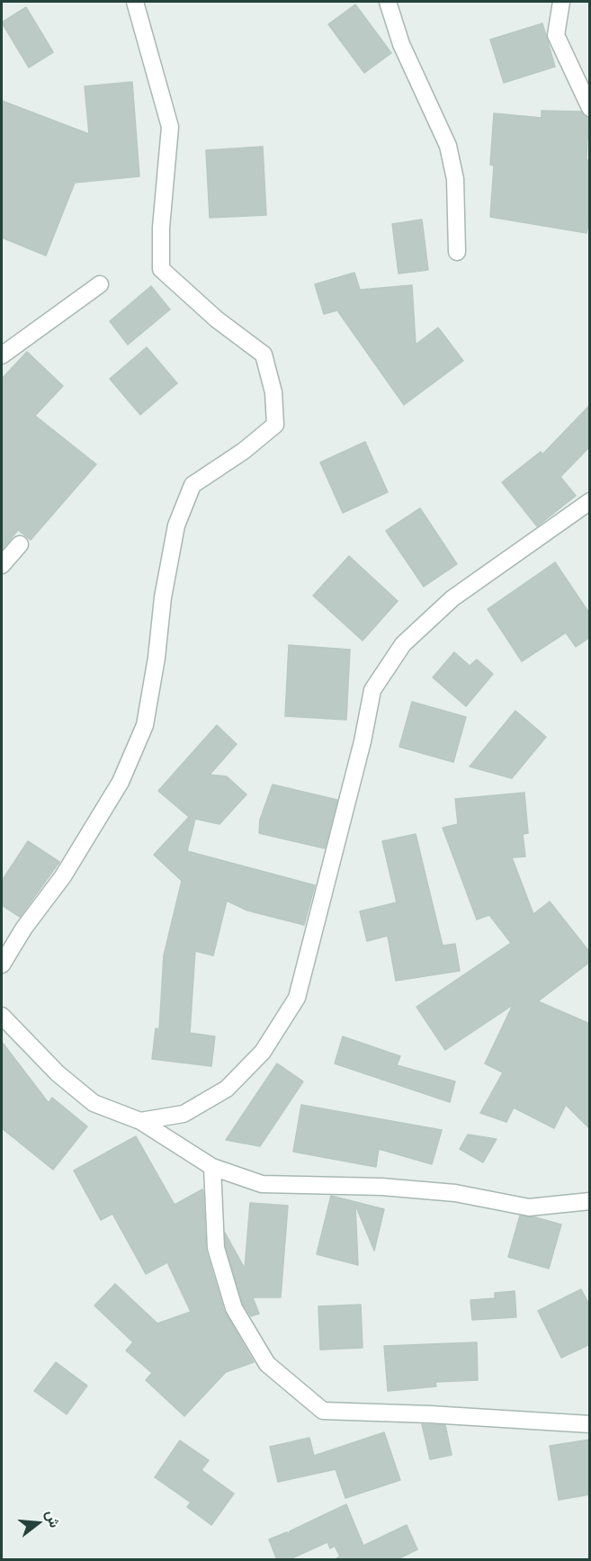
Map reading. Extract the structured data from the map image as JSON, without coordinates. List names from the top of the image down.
{
  "north": "right"
}
